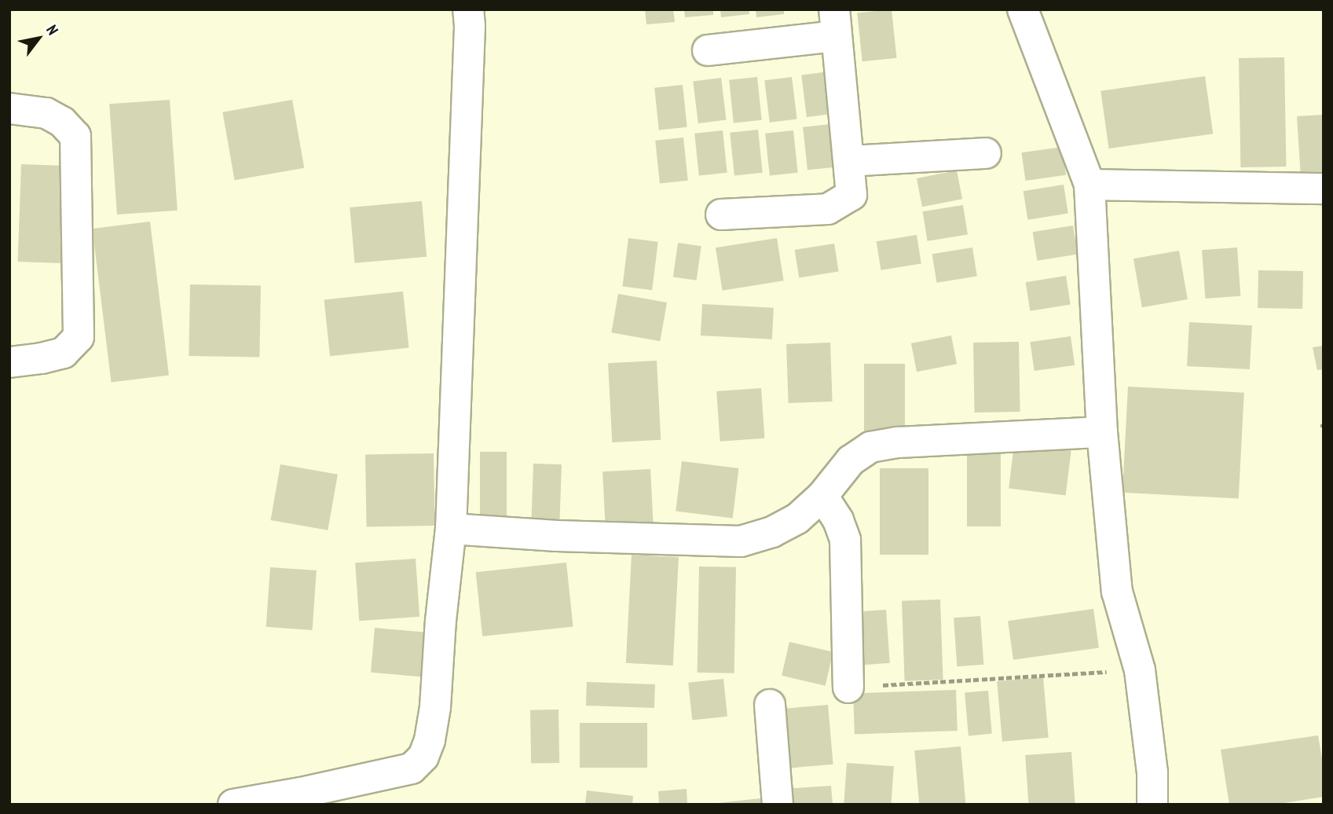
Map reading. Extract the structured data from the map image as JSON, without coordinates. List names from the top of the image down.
{
  "north": "top right"
}
